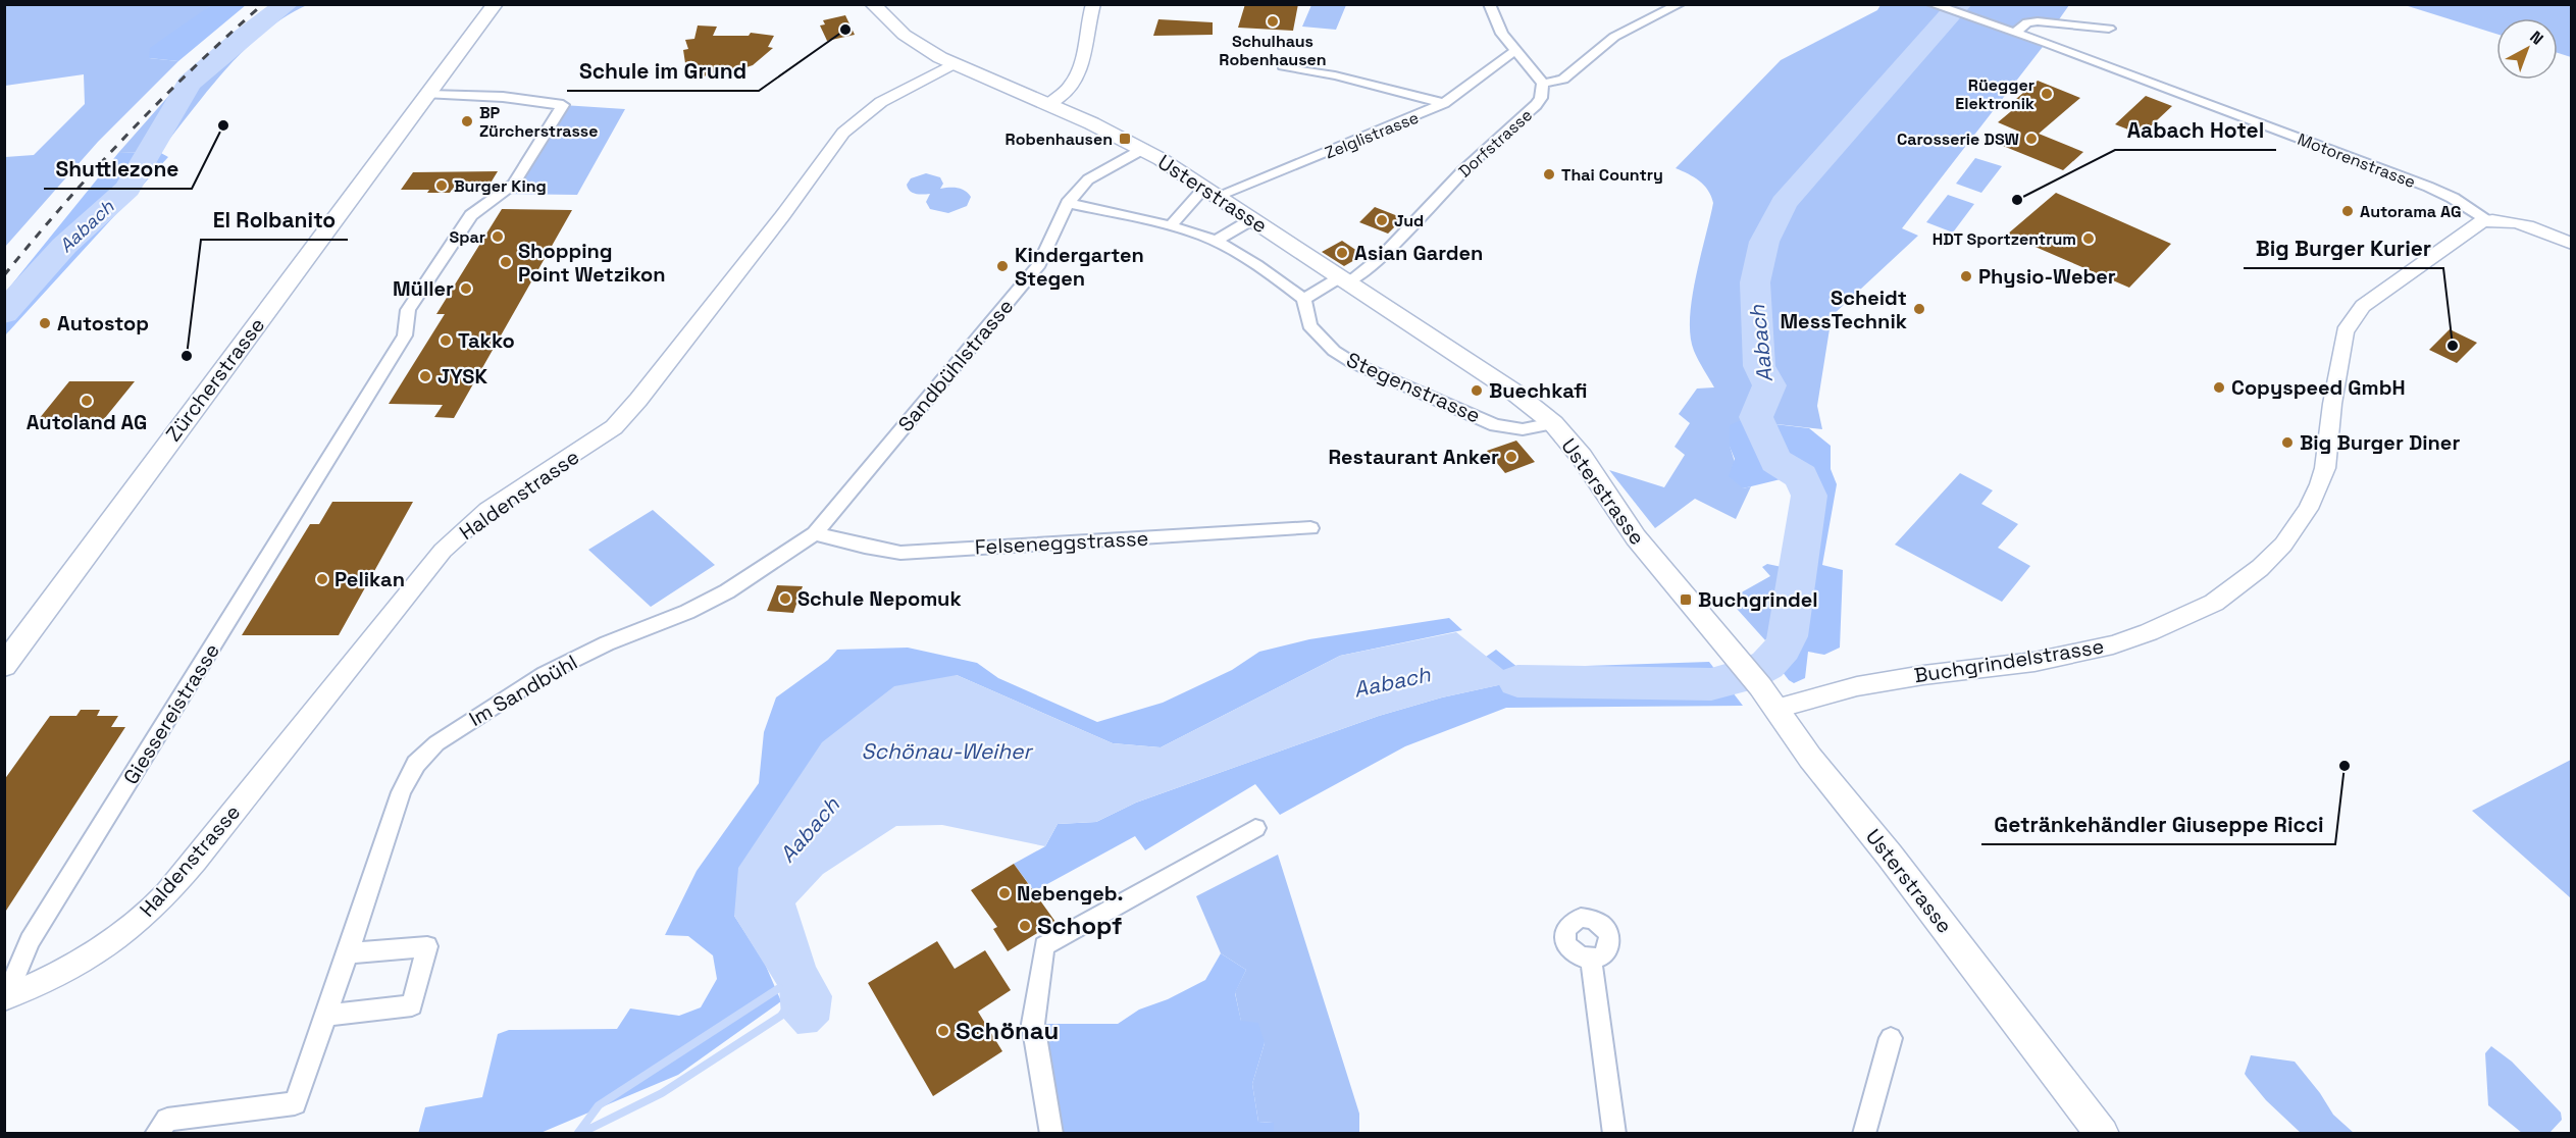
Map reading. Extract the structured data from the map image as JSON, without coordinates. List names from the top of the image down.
{
  "streets": {
    "main road": ["Usterstrasse", "Zürcherstrasse"],
    "street": [
      "Zelglistrasse",
      "Dorfstrasse",
      "Motorenstrasse",
      "Sandbühlstrasse",
      "Stegenstrasse",
      "Haldenstrasse",
      "Felseneggstrasse",
      "Buchgrindelstrasse",
      "Im Sandbühl",
      "Giessereistrasse"
    ]
  },
  "crossings": [
    ["Zelglistrasse", "Usterstrasse"],
    ["Dorfstrasse", "Usterstrasse"],
    ["Motorenstrasse", "Buchgrindelstrasse"],
    ["Usterstrasse", "Sandbühlstrasse"],
    ["Usterstrasse", "Stegenstrasse"],
    ["Usterstrasse", "Haldenstrasse"],
    ["Usterstrasse", "Buchgrindelstrasse"],
    ["Sandbühlstrasse", "Felseneggstrasse"],
    ["Sandbühlstrasse", "Im Sandbühl"],
    ["Zürcherstrasse", "Giessereistrasse"],
    ["Haldenstrasse", "Giessereistrasse"],
    ["Felseneggstrasse", "Im Sandbühl"]
  ],
  "water": ["Aabach", "Schönau-Weiher"],
  "places": {
    "other": [
      "Schulhaus Robenhausen",
      "Schule im Grund",
      "Rüegger Elektronik",
      "BP Zürcherstrasse",
      "Shuttlezone",
      "Carosserie DSW",
      "Thai Country",
      "Burger King",
      "Aabach Hotel",
      "Autorama AG",
      "Jud",
      "Spar",
      "HDT Sportzentrum",
      "Asian Garden",
      "Shopping Point Wetzikon",
      "Kindergarten Stegen",
      "Physio-Weber",
      "Müller",
      "Scheidt MessTechnik",
      "Autostop",
      "Takko",
      "Big Burger Kurier",
      "El Rolbanito",
      "JYSK",
      "Copyspeed GmbH",
      "Buechkafi",
      "Autoland AG",
      "Big Burger Diner",
      "Restaurant Anker",
      "Pelikan",
      "Schule Nepomuk",
      "Getränkehändler Giuseppe Ricci",
      "Nebengeb.",
      "Schopf",
      "Schönau"
    ],
    "transit": ["Robenhausen", "Buchgrindel"]
  },
  "north": "top right"
}
